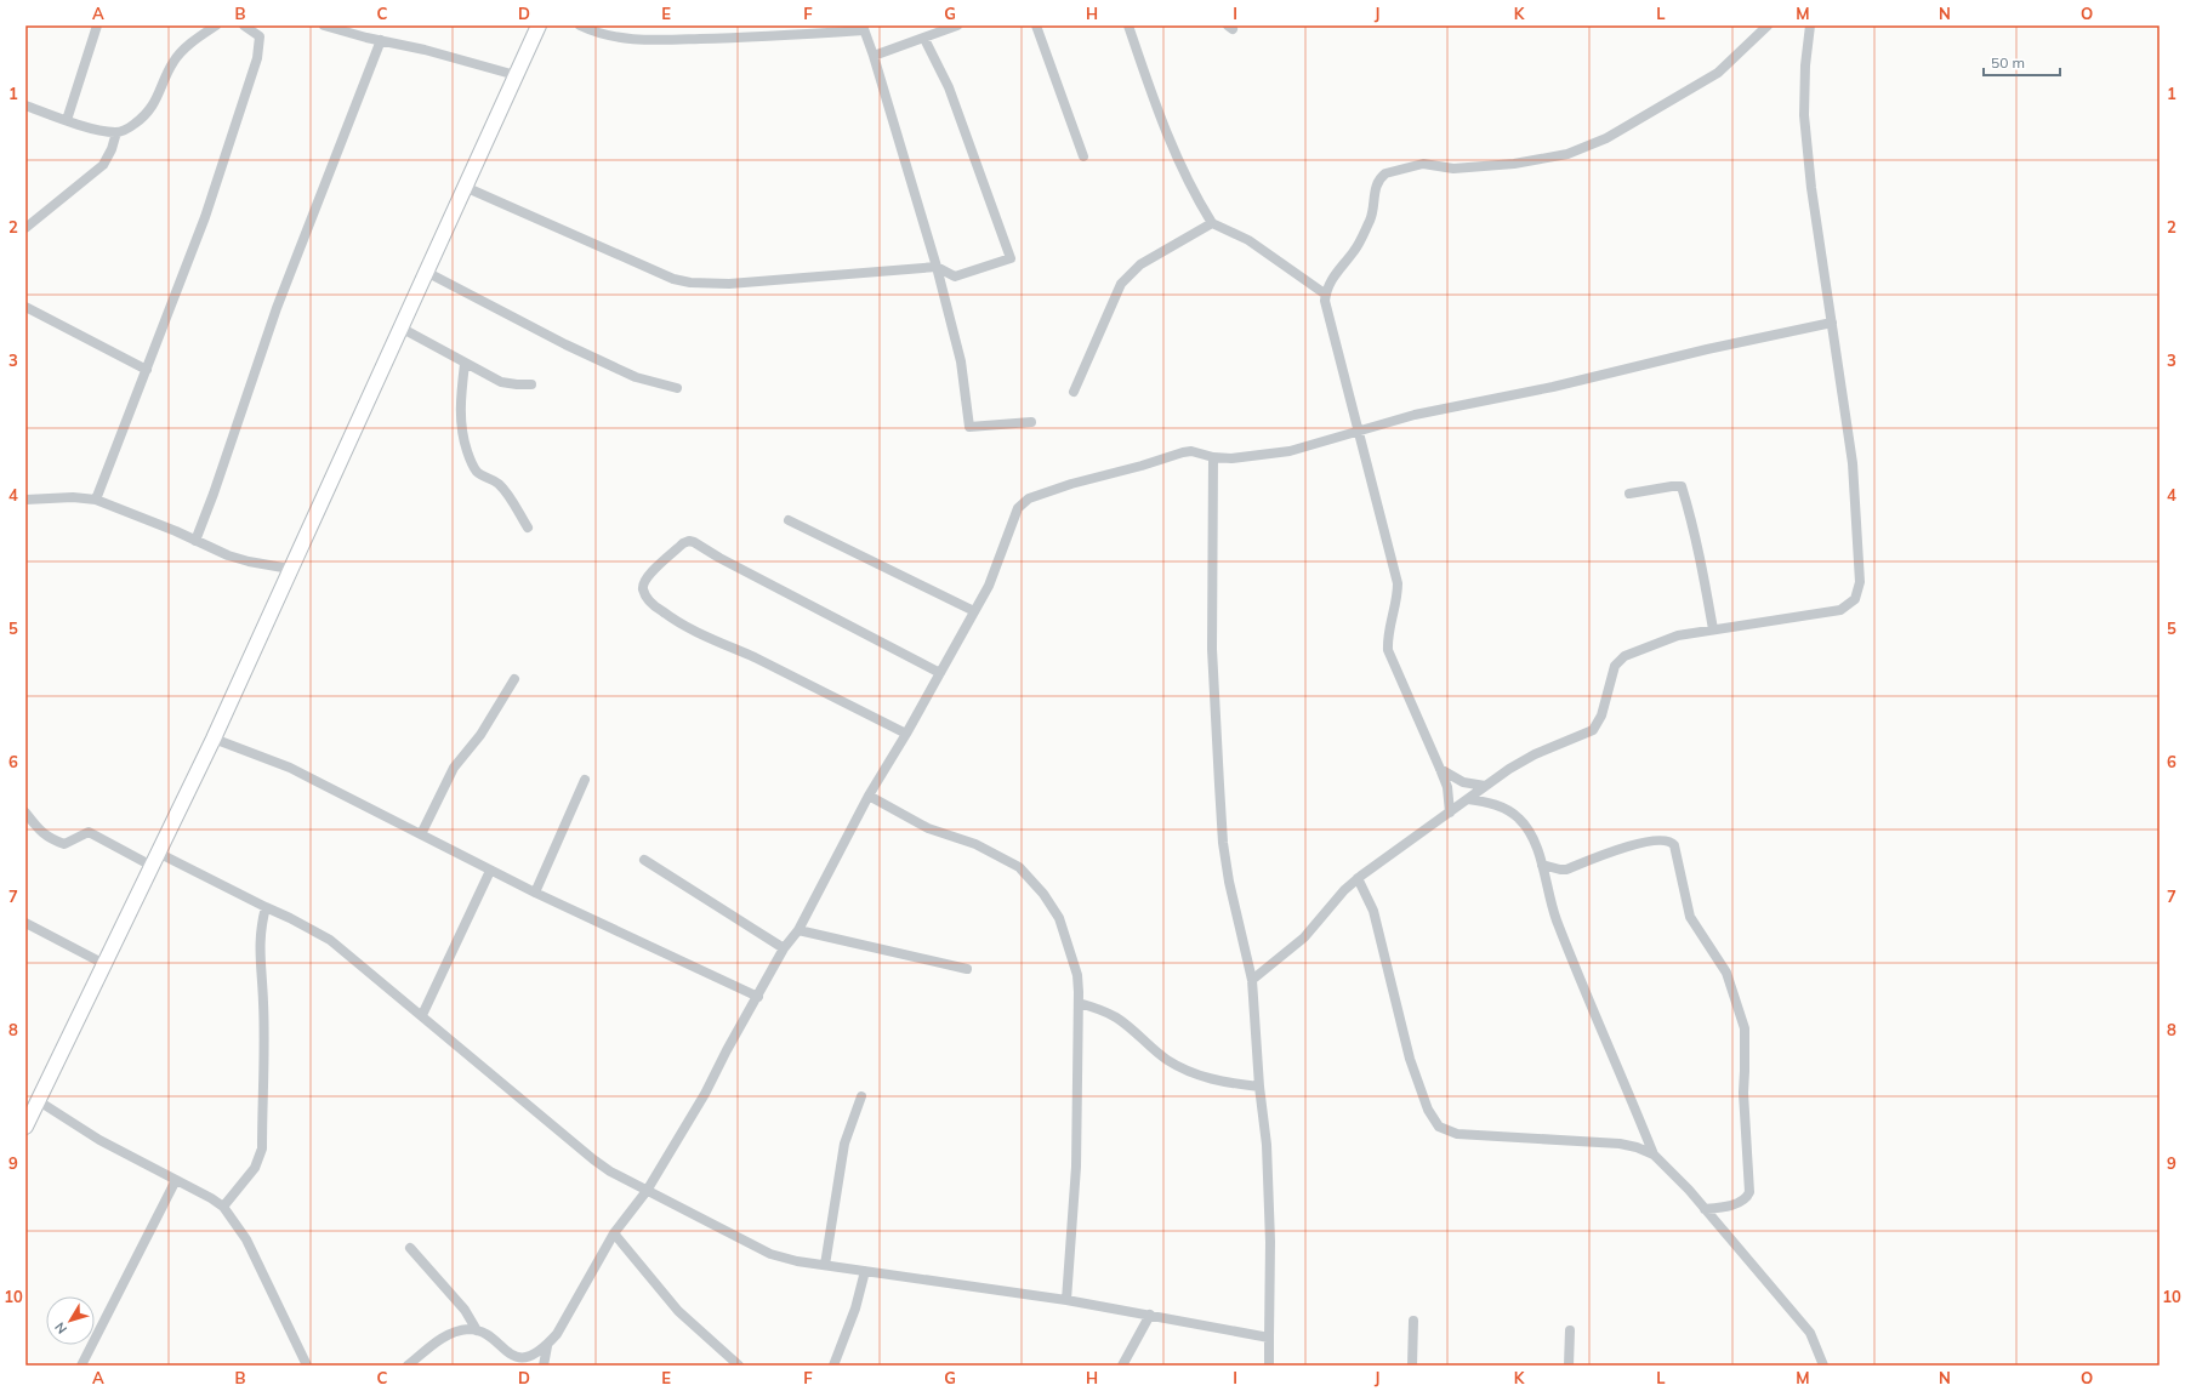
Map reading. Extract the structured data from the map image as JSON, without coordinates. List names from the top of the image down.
{
  "scale_bar": "50 m",
  "north": "bottom left",
  "grid": {
    "columns": [
      "A",
      "B",
      "C",
      "D",
      "E",
      "F",
      "G",
      "H",
      "I",
      "J",
      "K",
      "L",
      "M",
      "N",
      "O"
    ],
    "rows": [
      "1",
      "2",
      "3",
      "4",
      "5",
      "6",
      "7",
      "8",
      "9",
      "10"
    ]
  }
}
